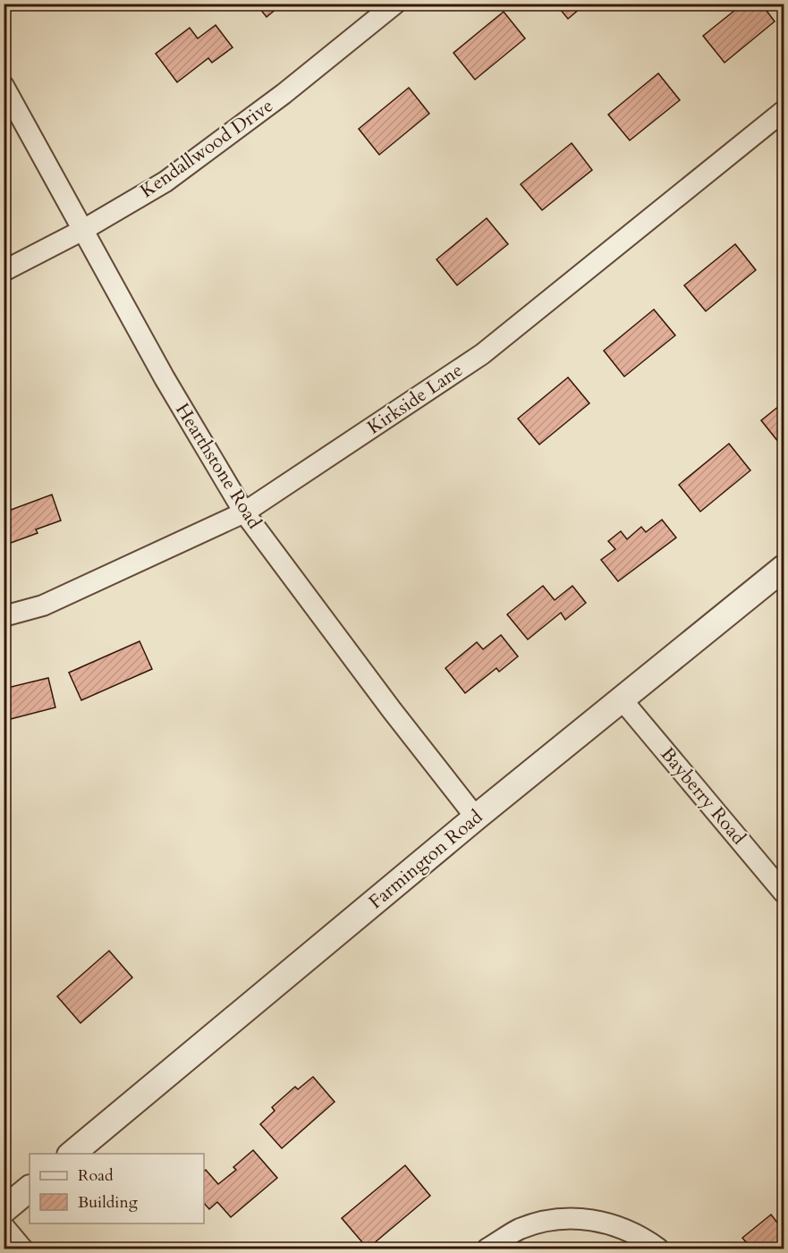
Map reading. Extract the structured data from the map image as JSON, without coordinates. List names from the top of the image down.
{
  "streets": {
    "street": [
      "Kendallwood Drive",
      "Kirkside Lane",
      "Hearthstone Road",
      "Bayberry Road",
      "Farmington Road"
    ]
  },
  "crossings": [
    ["Kendallwood Drive", "Hearthstone Road"],
    ["Kirkside Lane", "Hearthstone Road"],
    ["Hearthstone Road", "Farmington Road"],
    ["Bayberry Road", "Farmington Road"]
  ],
  "legend": ["Road", "Building"]
}
